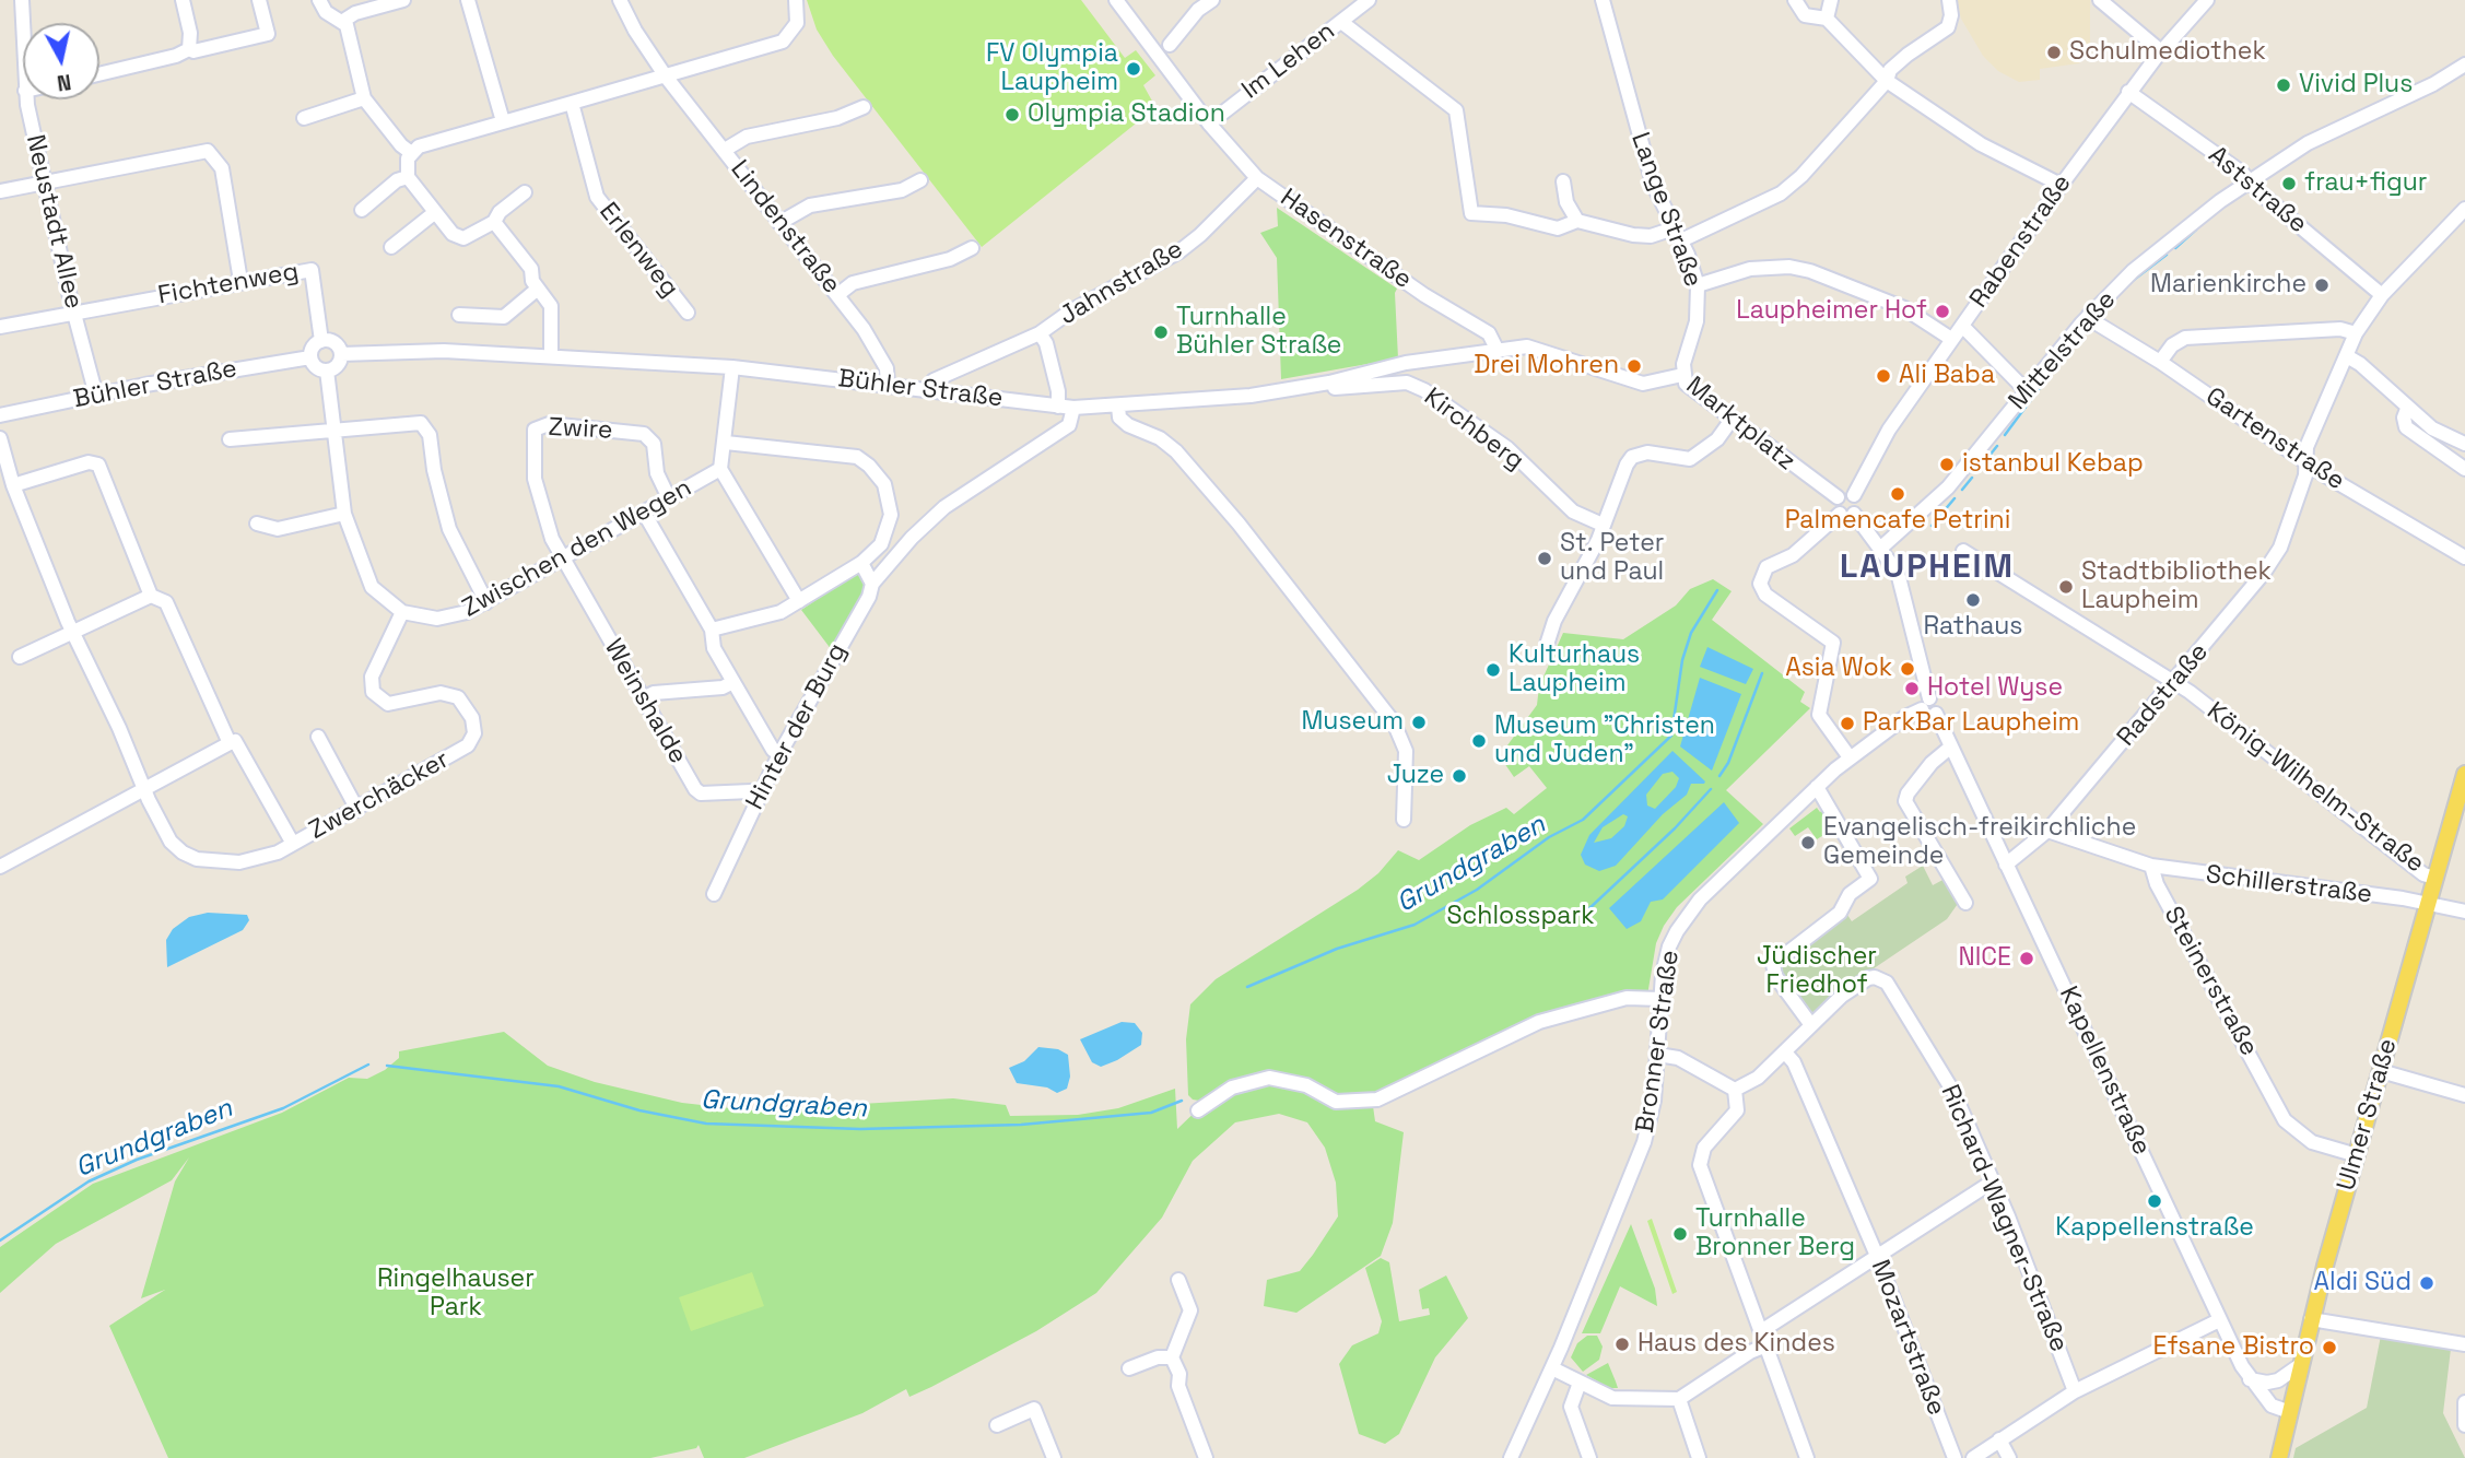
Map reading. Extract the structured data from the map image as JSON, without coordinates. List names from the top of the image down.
{
  "streets": {
    "main road": ["Ulmer Straße"],
    "street": [
      "Im Lehen",
      "Aststraße",
      "Lange Straße",
      "Neustadt Allee",
      "Lindenstraße",
      "Hasenstraße",
      "Rabenstraße",
      "Erlenweg",
      "Jahnstraße",
      "Fichtenweg",
      "Mittelstraße",
      "Bühler Straße",
      "Marktplatz",
      "Zwire",
      "Kirchberg",
      "Gartenstraße",
      "Zwischen den Wegen",
      "Radstraße",
      "Weinshalde",
      "Hinter der Burg",
      "König-Wilhelm-Straße",
      "Zwerchäcker",
      "Schillerstraße",
      "Steinerstraße",
      "Bronner Straße",
      "Kapellenstraße",
      "Richard-Wagner-Straße",
      "Mozartstraße"
    ]
  },
  "crossings": [
    ["Im Lehen", "Hasenstraße"],
    ["Aststraße", "Rabenstraße"],
    ["Aststraße", "Mittelstraße"],
    ["Aststraße", "Radstraße"],
    ["Lange Straße", "Marktplatz"],
    ["Neustadt Allee", "Fichtenweg"],
    ["Neustadt Allee", "Bühler Straße"],
    ["Lindenstraße", "Bühler Straße"],
    ["Hasenstraße", "Jahnstraße"],
    ["Hasenstraße", "Bühler Straße"],
    ["Hasenstraße", "Marktplatz"],
    ["Rabenstraße", "Marktplatz"],
    ["Jahnstraße", "Bühler Straße"],
    ["Fichtenweg", "Bühler Straße"],
    ["Mittelstraße", "Gartenstraße"],
    ["Mittelstraße", "Kapellenstraße"],
    ["Bühler Straße", "Marktplatz"],
    ["Bühler Straße", "Kirchberg"],
    ["Bühler Straße", "Zwischen den Wegen"],
    ["Bühler Straße", "Hinter der Burg"],
    ["Zwire", "Zwischen den Wegen"],
    ["Zwire", "Weinshalde"],
    ["Gartenstraße", "Radstraße"],
    ["Zwischen den Wegen", "Weinshalde"],
    ["Zwischen den Wegen", "Zwerchäcker"],
    ["Radstraße", "König-Wilhelm-Straße"],
    ["Radstraße", "Kapellenstraße"],
    ["Weinshalde", "Hinter der Burg"],
    ["König-Wilhelm-Straße", "Schillerstraße"],
    ["König-Wilhelm-Straße", "Ulmer Straße"],
    ["Schillerstraße", "Steinerstraße"],
    ["Schillerstraße", "Ulmer Straße"],
    ["Steinerstraße", "Ulmer Straße"],
    ["Bronner Straße", "Kapellenstraße"],
    ["Kapellenstraße", "Ulmer Straße"]
  ],
  "districts": ["LAUPHEIM"],
  "water": ["Grundgraben"],
  "parks": ["Schlosspark", "Jüdischer Friedhof", "Ringelhauser Park"],
  "places": [
    "Schulmediothek",
    "FV Olympia Laupheim",
    "Vivid Plus",
    "Olympia Stadion",
    "frau+figur",
    "Marienkirche",
    "Laupheimer Hof",
    "Turnhalle Bühler Straße",
    "Drei Mohren",
    "Ali Baba",
    "istanbul Kebap",
    "Palmencafe Petrini",
    "St. Peter und Paul",
    "Stadtbibliothek Laupheim",
    "Rathaus",
    "Asia Wok",
    "Kulturhaus Laupheim",
    "Hotel Wyse",
    "Museum",
    "ParkBar Laupheim",
    "Museum \"Christen und Juden\"",
    "Juze",
    "Evangelisch-freikirchliche Gemeinde",
    "NICE",
    "Kappellenstraße",
    "Turnhalle Bronner Berg",
    "Aldi Süd",
    "Haus des Kindes",
    "Efsane Bistro"
  ],
  "north": "bottom"
}
